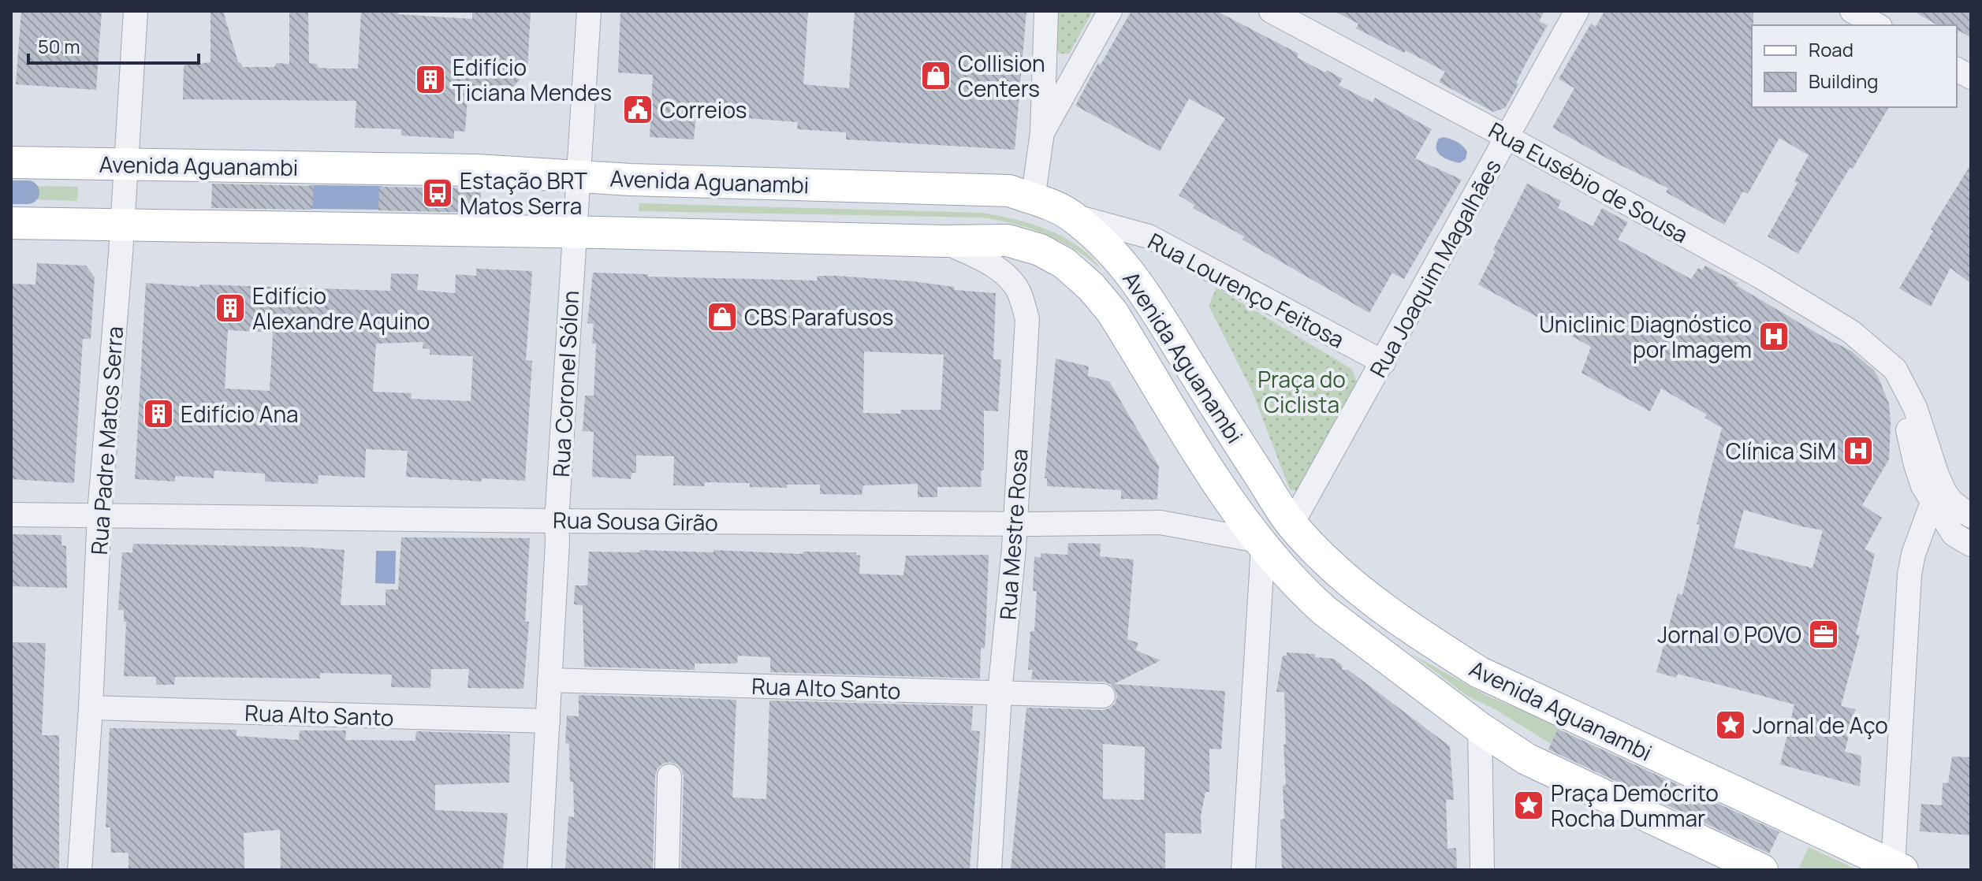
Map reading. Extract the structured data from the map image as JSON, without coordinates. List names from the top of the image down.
{
  "streets": {
    "main road": ["Avenida Aguanambi"],
    "street": [
      "Rua Eusébio de Sousa",
      "Rua Joaquim Magalhães",
      "Rua Lourenço Feitosa",
      "Rua Coronel Sólon",
      "Rua Padre Matos Serra",
      "Rua Sousa Girão",
      "Rua Mestre Rosa",
      "Rua Alto Santo"
    ]
  },
  "crossings": [
    ["Avenida Aguanambi", "Rua Joaquim Magalhães"],
    ["Avenida Aguanambi", "Rua Lourenço Feitosa"],
    ["Avenida Aguanambi", "Rua Coronel Sólon"],
    ["Avenida Aguanambi", "Rua Padre Matos Serra"],
    ["Avenida Aguanambi", "Rua Sousa Girão"],
    ["Avenida Aguanambi", "Rua Mestre Rosa"],
    ["Rua Eusébio de Sousa", "Rua Joaquim Magalhães"],
    ["Rua Joaquim Magalhães", "Rua Lourenço Feitosa"],
    ["Rua Coronel Sólon", "Rua Sousa Girão"],
    ["Rua Coronel Sólon", "Rua Alto Santo"],
    ["Rua Padre Matos Serra", "Rua Sousa Girão"],
    ["Rua Padre Matos Serra", "Rua Alto Santo"],
    ["Rua Sousa Girão", "Rua Mestre Rosa"],
    ["Rua Mestre Rosa", "Rua Alto Santo"]
  ],
  "parks": ["Praça do Ciclista"],
  "places": {
    "shop": ["Collision Centers", "CBS Parafusos"],
    "building": ["Edifício Ticiana Mendes", "Edifício Alexandre Aquino", "Edifício Ana"],
    "public building": ["Correios"],
    "bus stop": ["Estação BRT Matos Serra"],
    "hospital": ["Uniclinic Diagnóstico por Imagem", "Clínica SiM"],
    "office": ["Jornal O POVO"],
    "place": ["Jornal de Aço", "Praça Demócrito Rocha Dummar"]
  },
  "legend": ["Road", "Building"],
  "scale_bar": "50 m"
}
